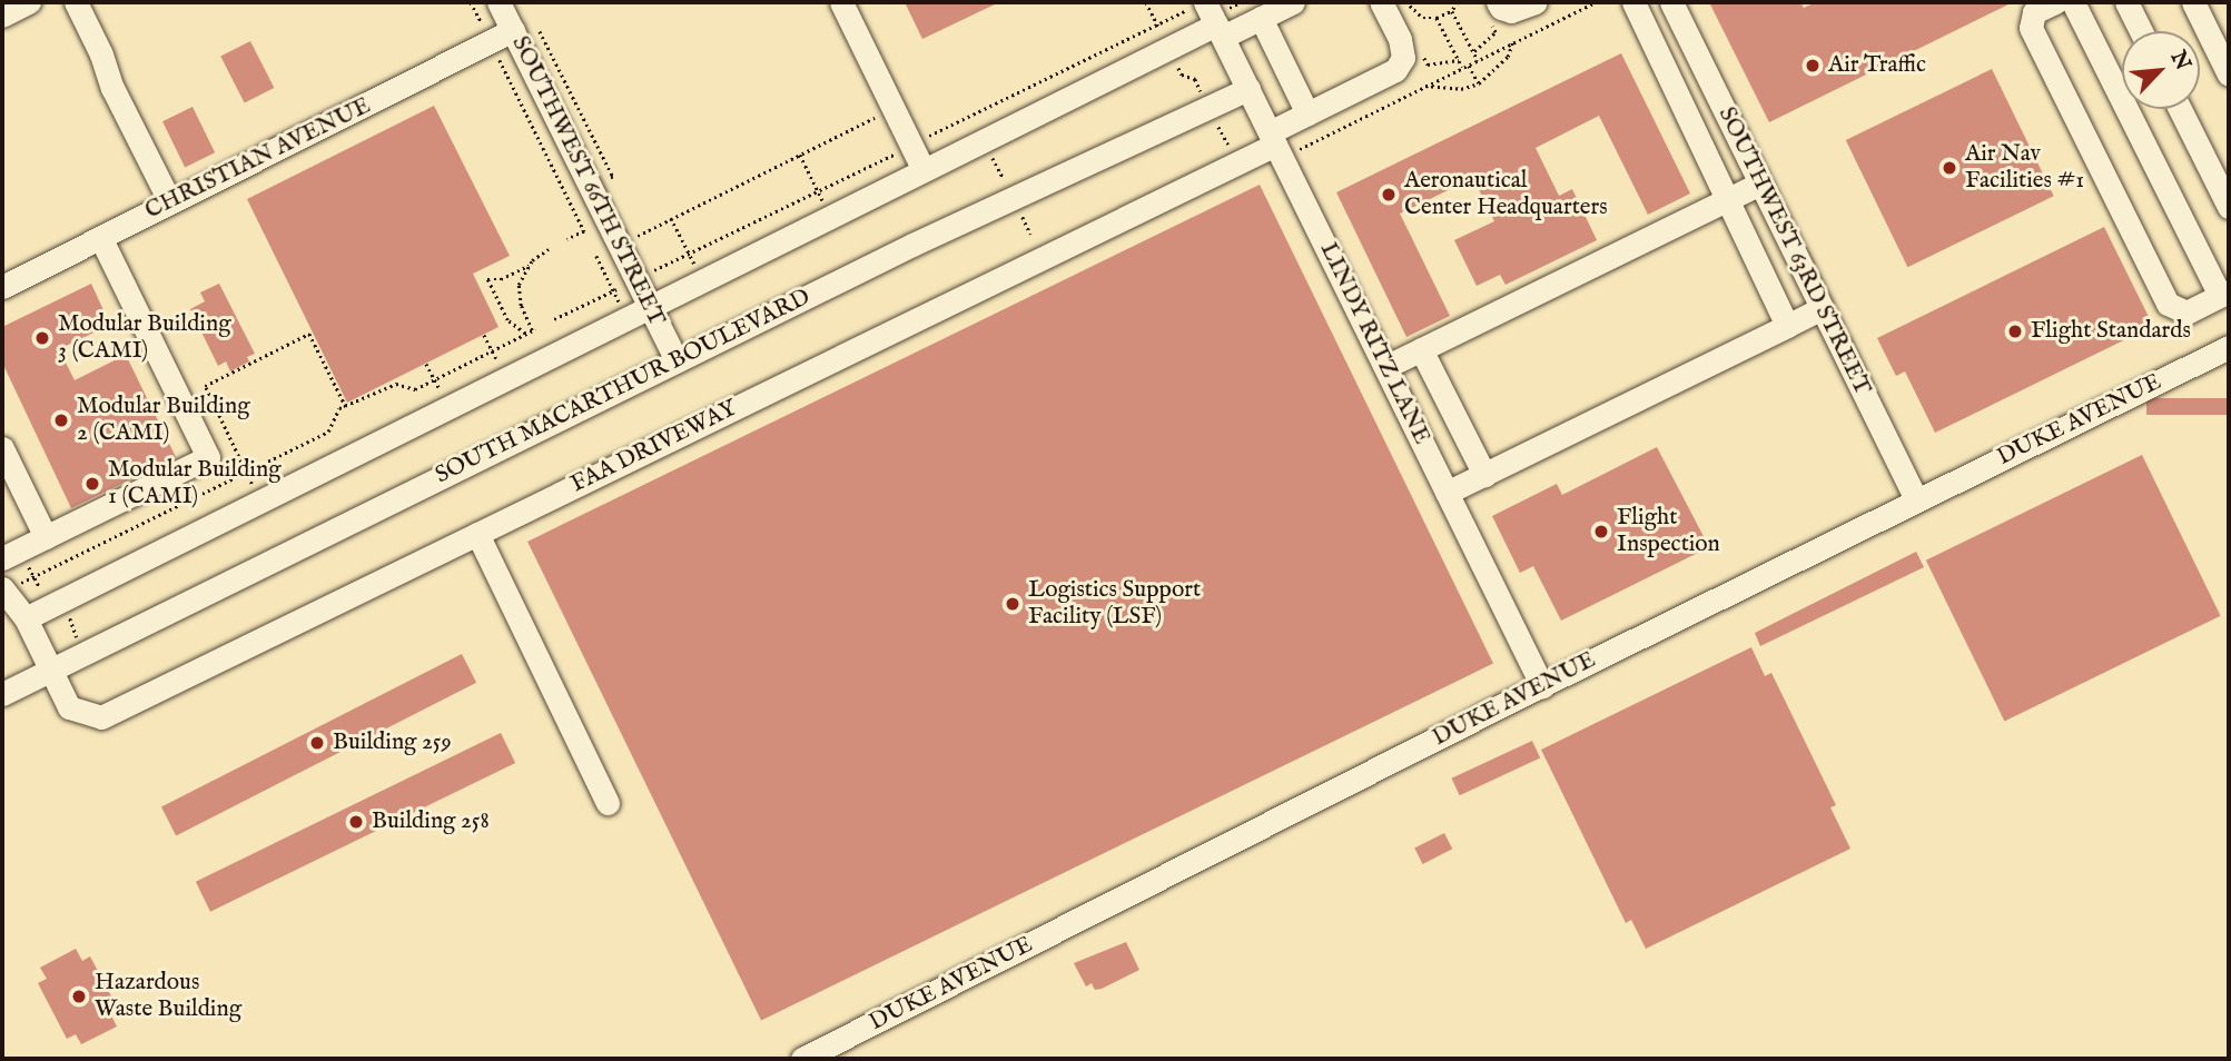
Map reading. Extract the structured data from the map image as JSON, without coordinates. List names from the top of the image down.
{
  "streets": {
    "street": [
      "CHRISTIAN AVENUE",
      "SOUTHWEST 66TH STREET",
      "SOUTHWEST 63RD STREET",
      "LINDY RITZ LANE",
      "SOUTH MACARTHUR BOULEVARD",
      "DUKE AVENUE",
      "FAA DRIVEWAY"
    ]
  },
  "crossings": [
    ["CHRISTIAN AVENUE", "SOUTHWEST 66TH STREET"],
    ["SOUTHWEST 66TH STREET", "SOUTH MACARTHUR BOULEVARD"],
    ["SOUTHWEST 63RD STREET", "DUKE AVENUE"],
    ["LINDY RITZ LANE", "SOUTH MACARTHUR BOULEVARD"],
    ["LINDY RITZ LANE", "DUKE AVENUE"],
    ["LINDY RITZ LANE", "FAA DRIVEWAY"],
    ["SOUTH MACARTHUR BOULEVARD", "FAA DRIVEWAY"]
  ],
  "places": [
    "Air Traffic",
    "Air Nav Facilities #1",
    "Aeronautical Center Headquarters",
    "Flight Standards",
    "Modular Building 3 (CAMI)",
    "Modular Building 2 (CAMI)",
    "Modular Building 1 (CAMI)",
    "Flight Inspection",
    "Logistics Support Facility (LSF)",
    "Building 259",
    "Building 258",
    "Hazardous Waste Building"
  ],
  "north": "top right"
}
